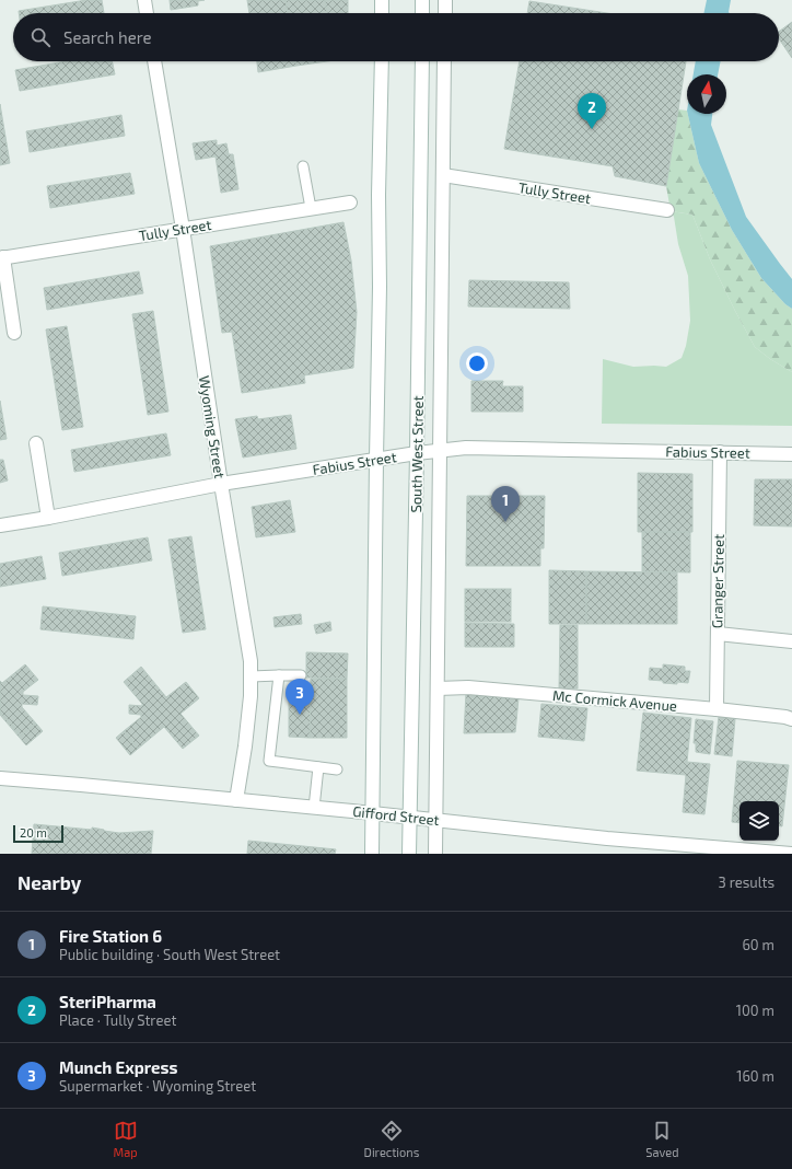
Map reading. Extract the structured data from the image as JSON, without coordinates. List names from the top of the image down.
{
  "streets": {
    "street": [
      "Tully Street",
      "Wyoming Street",
      "Fabius Street",
      "South West Street",
      "Granger Street",
      "Mc Cormick Avenue",
      "Gifford Street"
    ]
  },
  "crossings": [
    ["Tully Street", "Wyoming Street"],
    ["Tully Street", "South West Street"],
    ["Wyoming Street", "Fabius Street"],
    ["Wyoming Street", "Gifford Street"],
    ["Fabius Street", "South West Street"],
    ["Fabius Street", "Granger Street"],
    ["South West Street", "Mc Cormick Avenue"],
    ["South West Street", "Gifford Street"],
    ["Granger Street", "Mc Cormick Avenue"]
  ],
  "scale_bar": "20 m",
  "north": "top",
  "page": {
    "search": "Search here",
    "pins": ["2", "1", "3"],
    "scale": "20 m",
    "heading": ["Nearby", "3 results"],
    "list": [
      {
        "mark": "1",
        "name": "Fire Station 6",
        "note": "Public building · South West Street",
        "value": "60 m"
      },
      {
        "mark": "2",
        "name": "SteriPharma",
        "note": "Place · Tully Street",
        "value": "100 m"
      },
      {
        "mark": "3",
        "name": "Munch Express",
        "note": "Supermarket · Wyoming Street",
        "value": "160 m"
      }
    ],
    "nav": ["Map", "Directions", "Saved"]
  }
}
